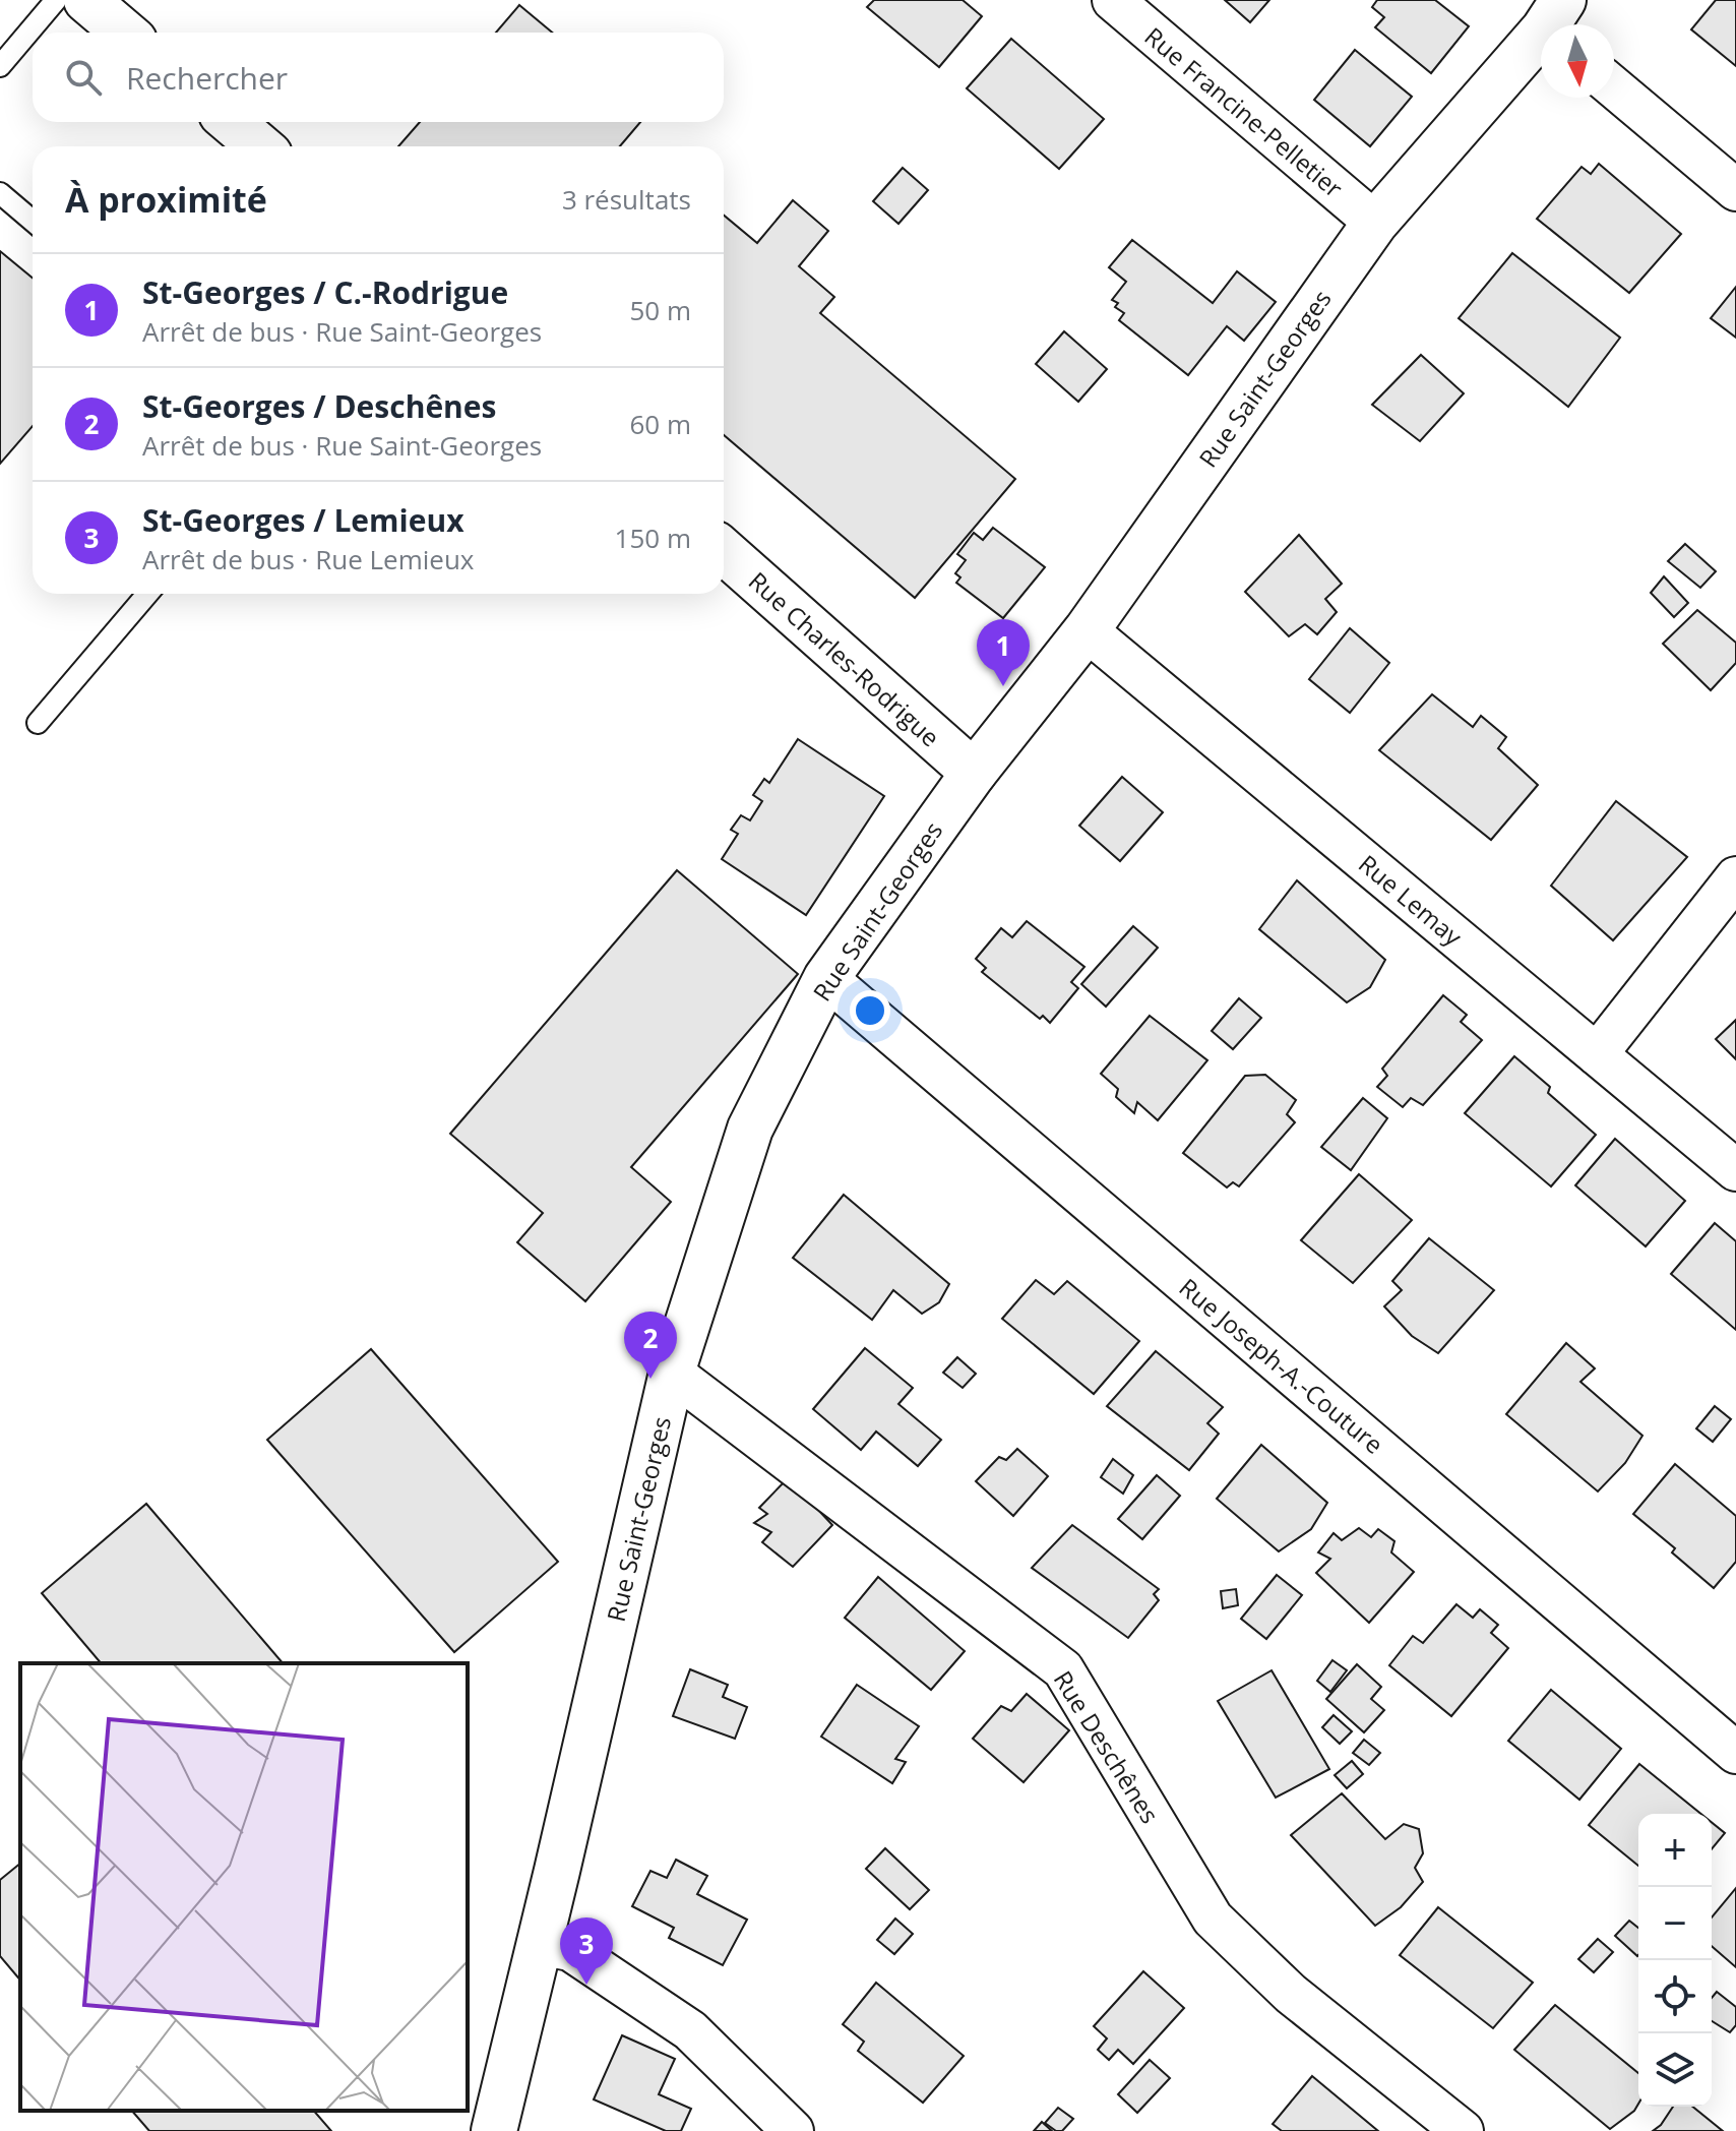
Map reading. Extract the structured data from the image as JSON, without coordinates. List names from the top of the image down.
{
  "streets": {
    "street": [
      "Rue Francine-Pelletier",
      "Rue Saint-Georges",
      "Rue Charles-Rodrigue",
      "Rue Lemay",
      "Rue Joseph-A.-Couture",
      "Rue Deschênes"
    ]
  },
  "crossings": [
    ["Rue Francine-Pelletier", "Rue Saint-Georges"],
    ["Rue Saint-Georges", "Rue Charles-Rodrigue"],
    ["Rue Saint-Georges", "Rue Lemay"],
    ["Rue Saint-Georges", "Rue Joseph-A.-Couture"],
    ["Rue Saint-Georges", "Rue Deschênes"]
  ],
  "north": "bottom",
  "page": {
    "search": "Rechercher",
    "heading": ["À proximité", "3 résultats"],
    "list": [
      {
        "mark": "1",
        "name": "St-Georges / C.-Rodrigue",
        "note": "Arrêt de bus · Rue Saint-Georges",
        "value": "50 m"
      },
      {
        "mark": "2",
        "name": "St-Georges / Deschênes",
        "note": "Arrêt de bus · Rue Saint-Georges",
        "value": "60 m"
      },
      {
        "mark": "3",
        "name": "St-Georges / Lemieux",
        "note": "Arrêt de bus · Rue Lemieux",
        "value": "150 m"
      }
    ],
    "pins": ["1", "2", "3"],
    "map_buttons": ["+", "−"]
  }
}
